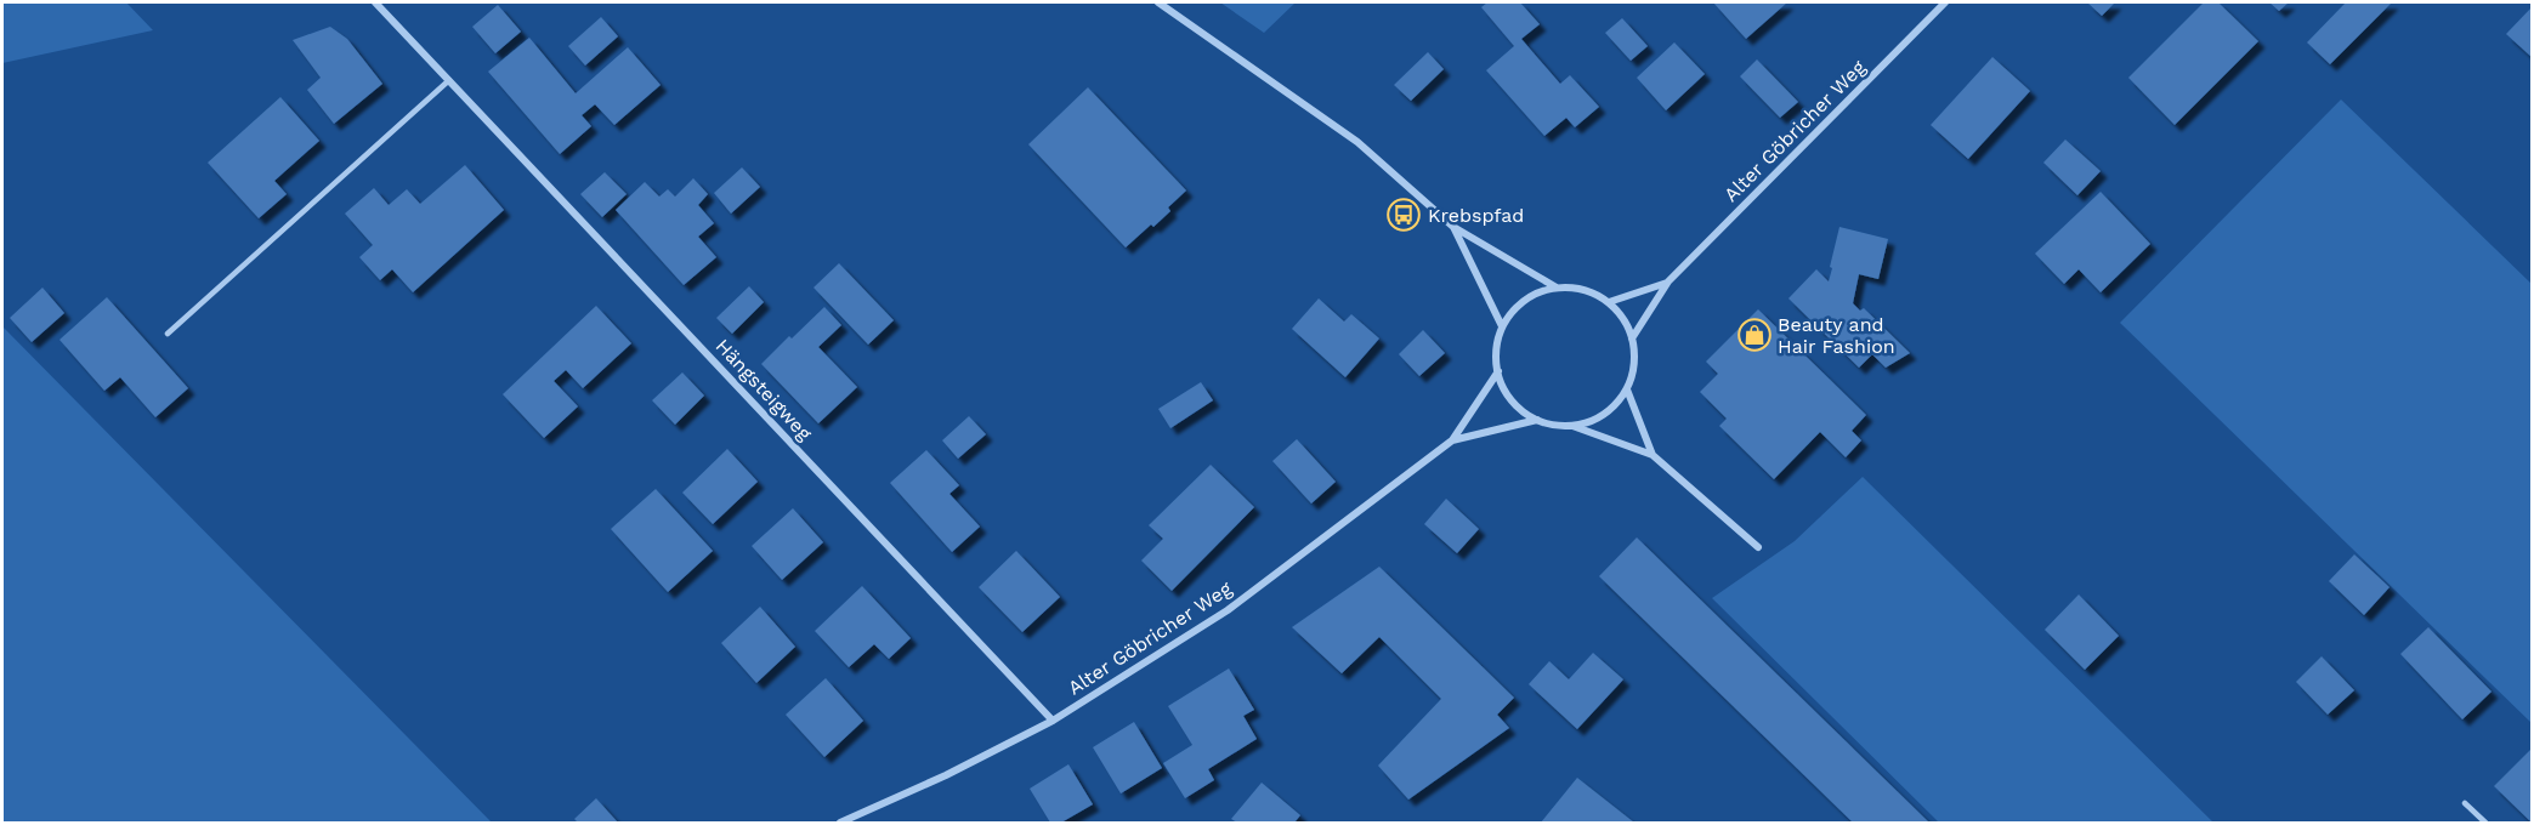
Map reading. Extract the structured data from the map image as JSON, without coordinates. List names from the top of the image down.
{
  "streets": {
    "street": ["Alter Göbricher Weg", "Hängsteigweg"]
  },
  "crossings": [
    ["Alter Göbricher Weg", "Hängsteigweg"]
  ],
  "places": {
    "bus stop": ["Krebspfad"],
    "shop": ["Beauty and Hair Fashion"]
  }
}
